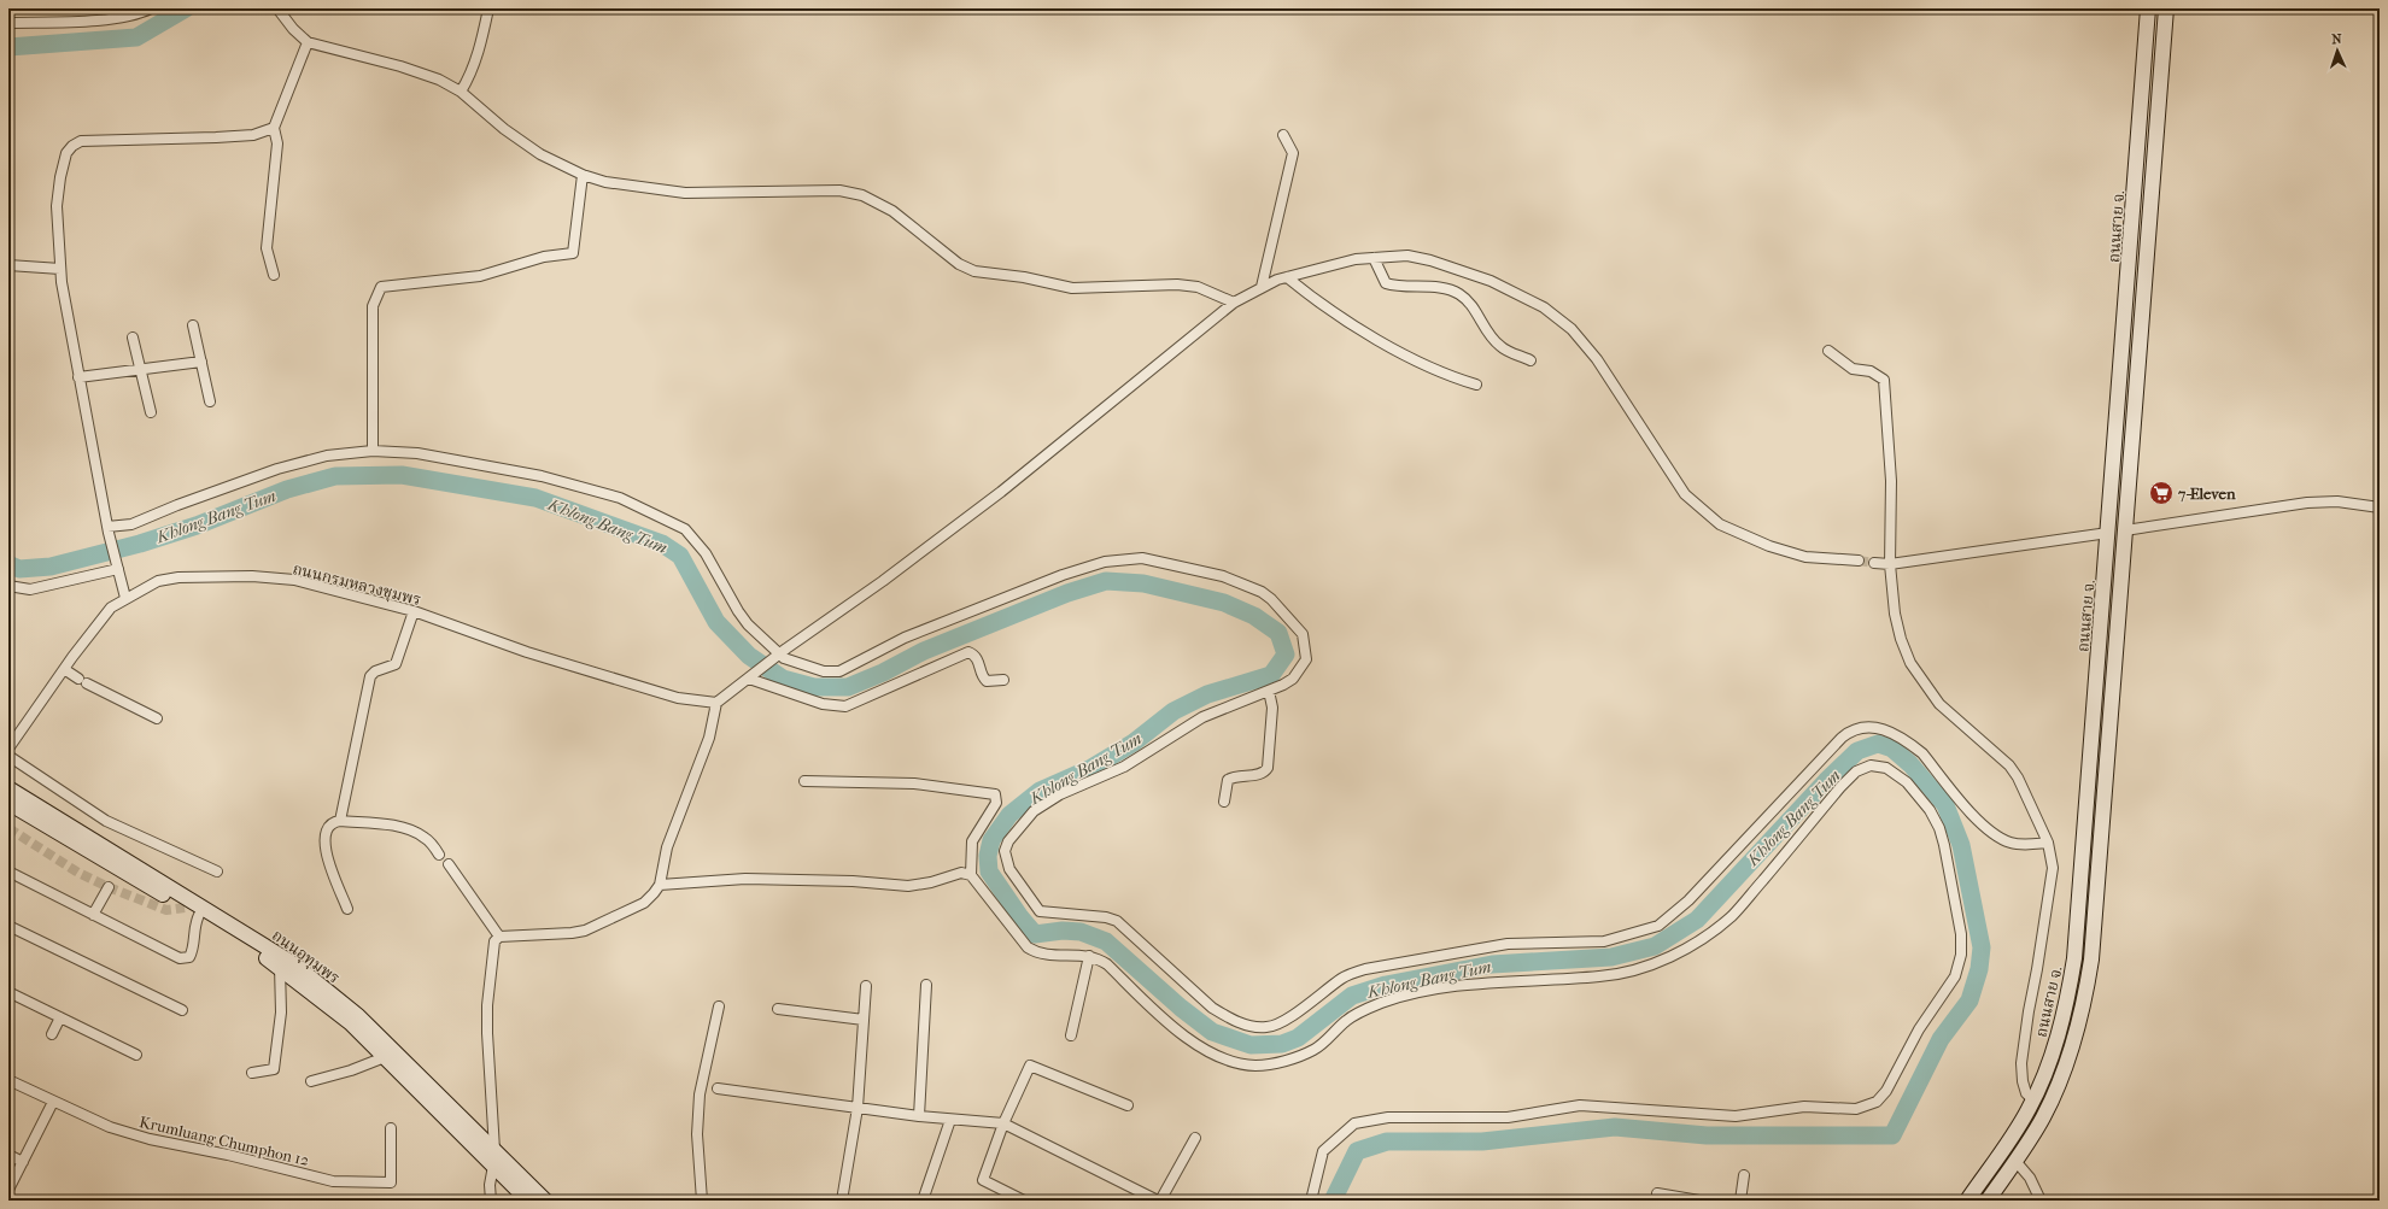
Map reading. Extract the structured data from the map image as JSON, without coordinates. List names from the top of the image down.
{
  "streets": {
    "main road": ["ถนนสาย จ.", "ถนนอุทุมพร"],
    "street": ["ถนนกรมหลวงชุมพร", "Krumluang Chumphon 12"]
  },
  "water": ["Khlong Bang Tum"],
  "places": {
    "supermarket": ["7-Eleven"]
  },
  "north": "top"
}
